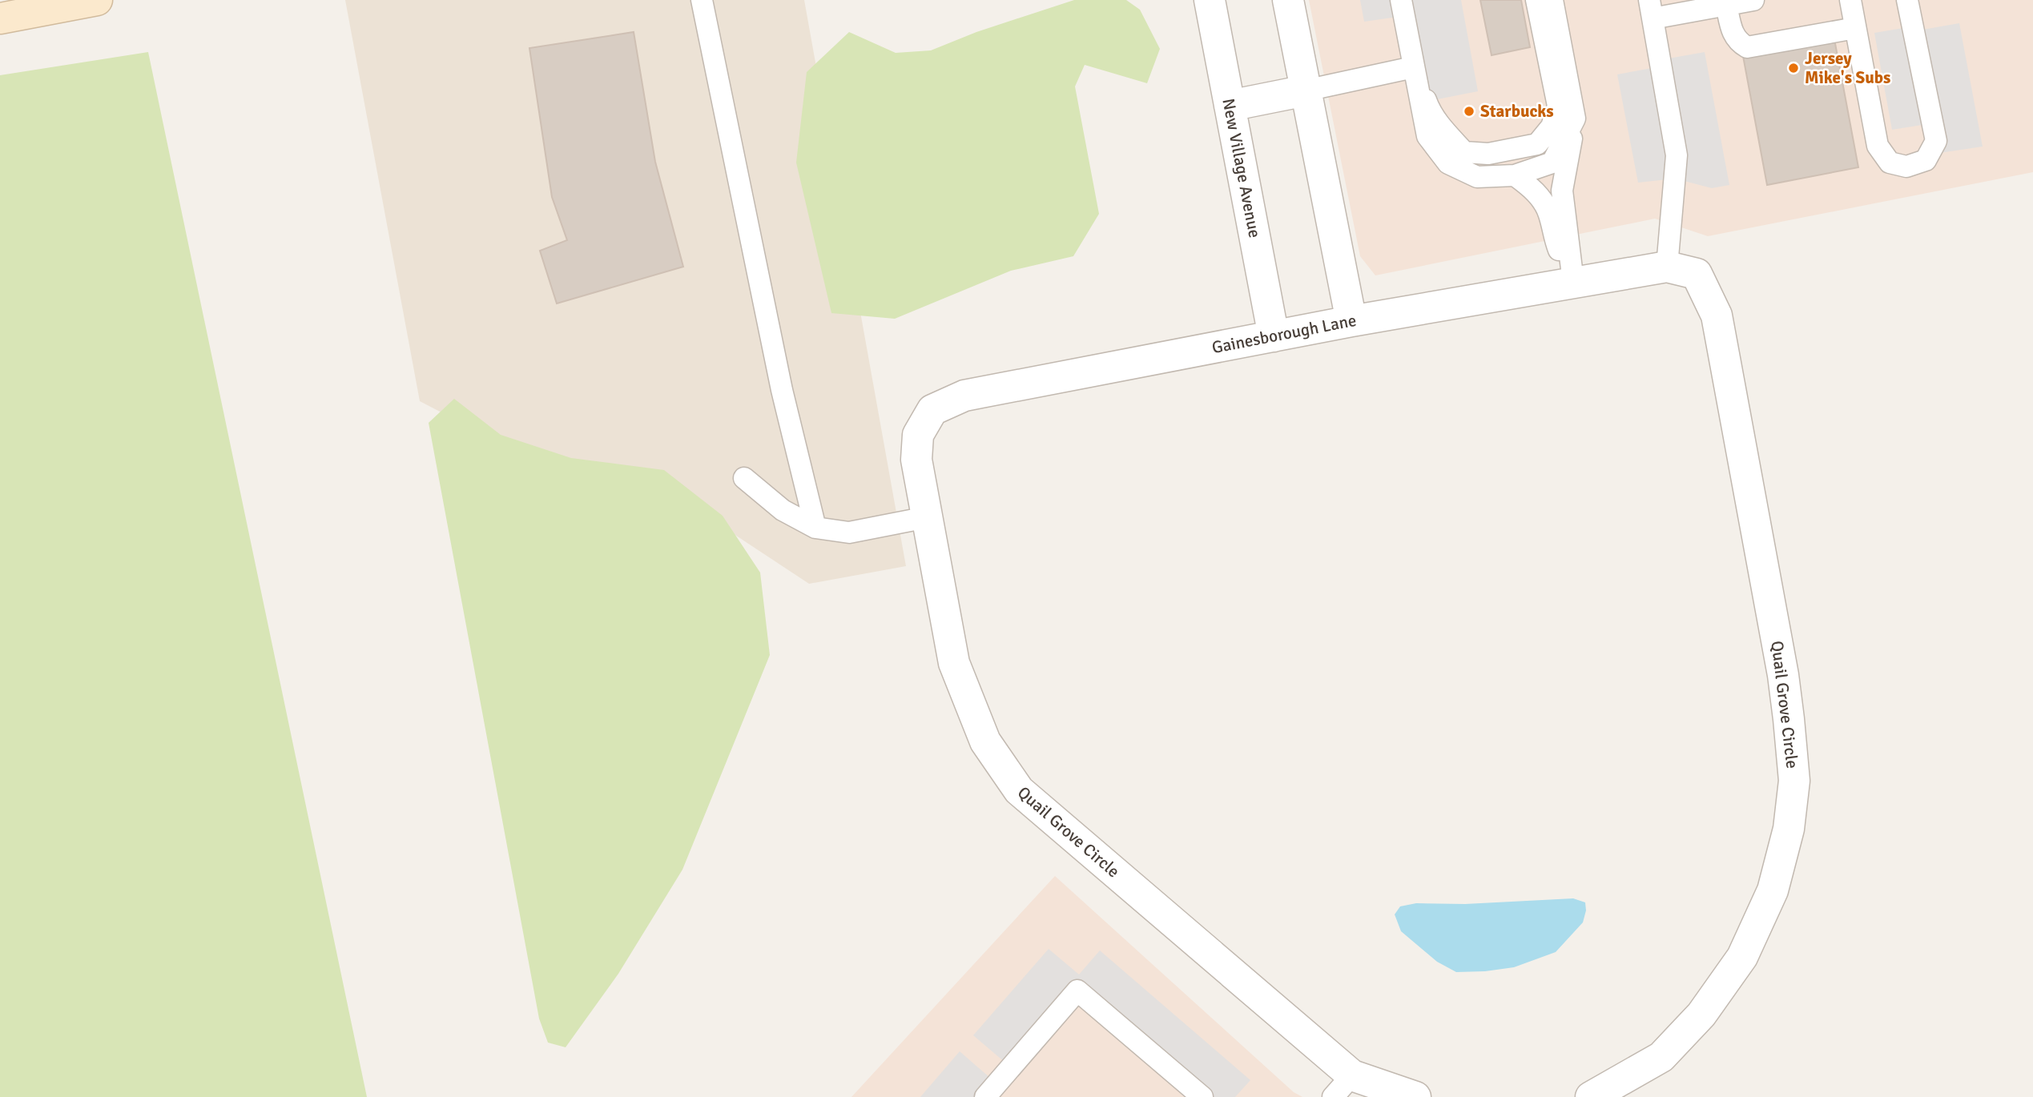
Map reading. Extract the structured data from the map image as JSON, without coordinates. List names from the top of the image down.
{
  "streets": {
    "street": ["New Village Avenue", "Gainesborough Lane", "Quail Grove Circle"]
  },
  "crossings": [
    ["New Village Avenue", "Gainesborough Lane"],
    ["Gainesborough Lane", "Quail Grove Circle"]
  ],
  "places": ["Jersey Mike's Subs", "Starbucks"]
}
